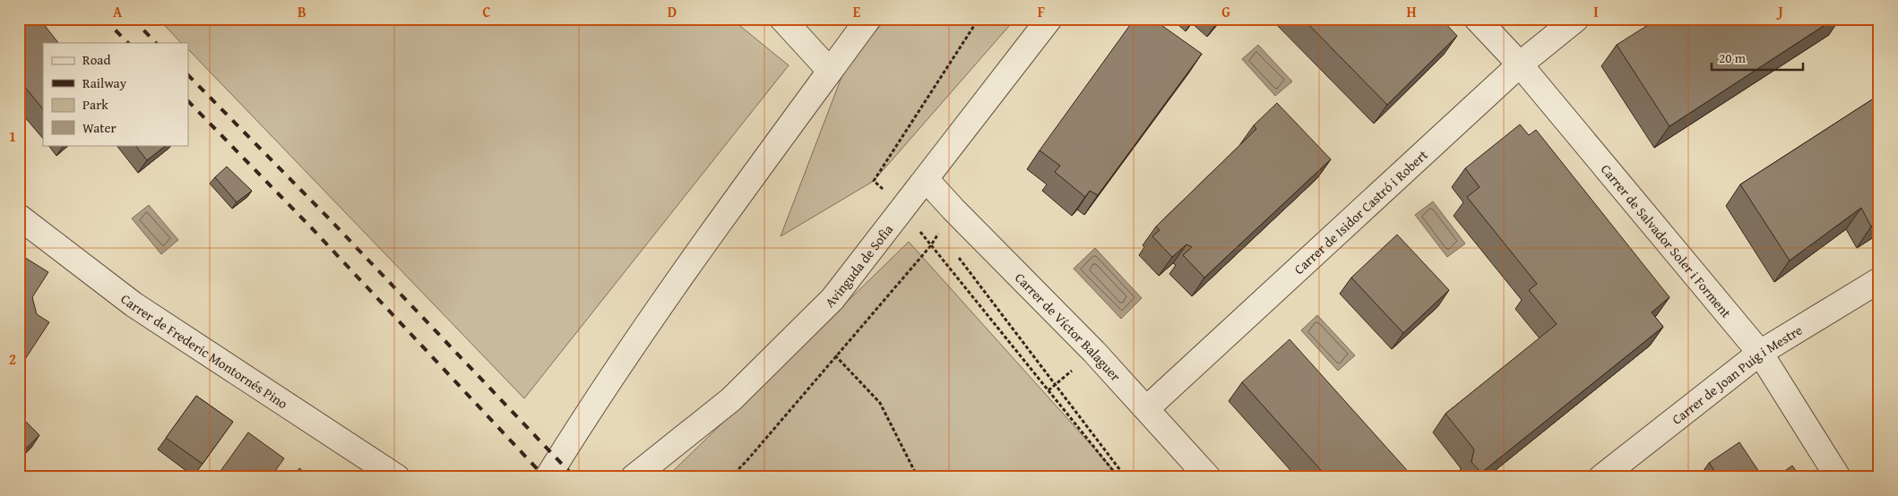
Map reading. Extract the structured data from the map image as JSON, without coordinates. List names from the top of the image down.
{
  "streets": {
    "street": [
      "Carrer de Isidor Castró i Robert",
      "Carrer de Salvador Soler i Forment",
      "Avinguda de Sofia",
      "Carrer de Víctor Balaguer",
      "Carrer de Frederic Montornés Pino",
      "Carrer de Joan Puig i Mestre"
    ]
  },
  "crossings": [
    ["Carrer de Isidor Castró i Robert", "Carrer de Salvador Soler i Forment"],
    ["Carrer de Isidor Castró i Robert", "Carrer de Víctor Balaguer"],
    ["Carrer de Salvador Soler i Forment", "Carrer de Joan Puig i Mestre"],
    ["Avinguda de Sofia", "Carrer de Víctor Balaguer"]
  ],
  "legend": [
    "Road",
    "Railway",
    "Park",
    "Water"
  ],
  "scale_bar": "20 m",
  "grid": {
    "columns": [
      "A",
      "B",
      "C",
      "D",
      "E",
      "F",
      "G",
      "H",
      "I",
      "J"
    ],
    "rows": ["1", "2"]
  }
}
